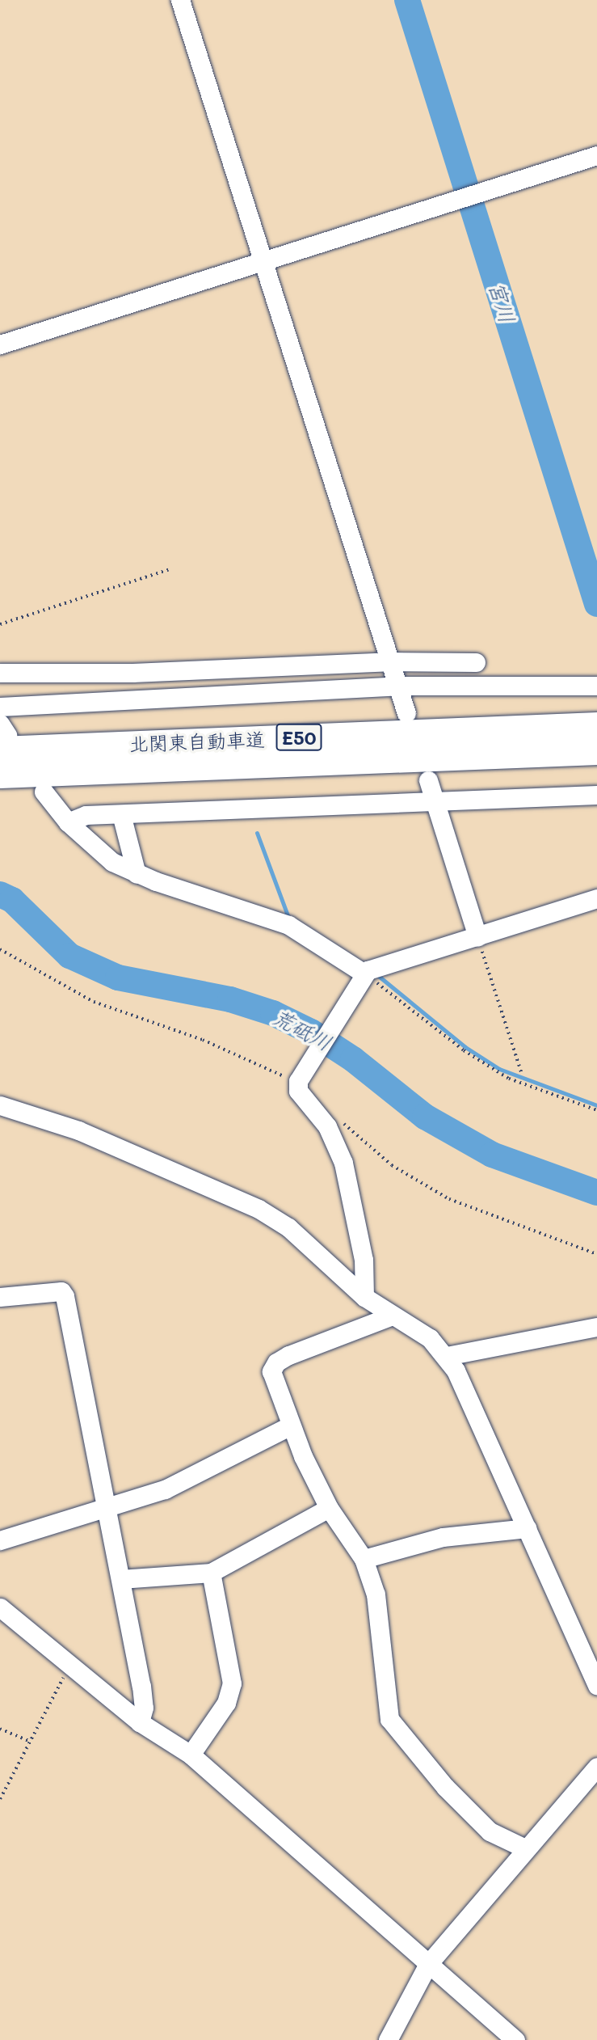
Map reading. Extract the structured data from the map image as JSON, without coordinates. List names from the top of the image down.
{
  "streets": {
    "highway": ["E50", "北関東自動車道"]
  },
  "water": ["宮川", "荒砥川"]
}
